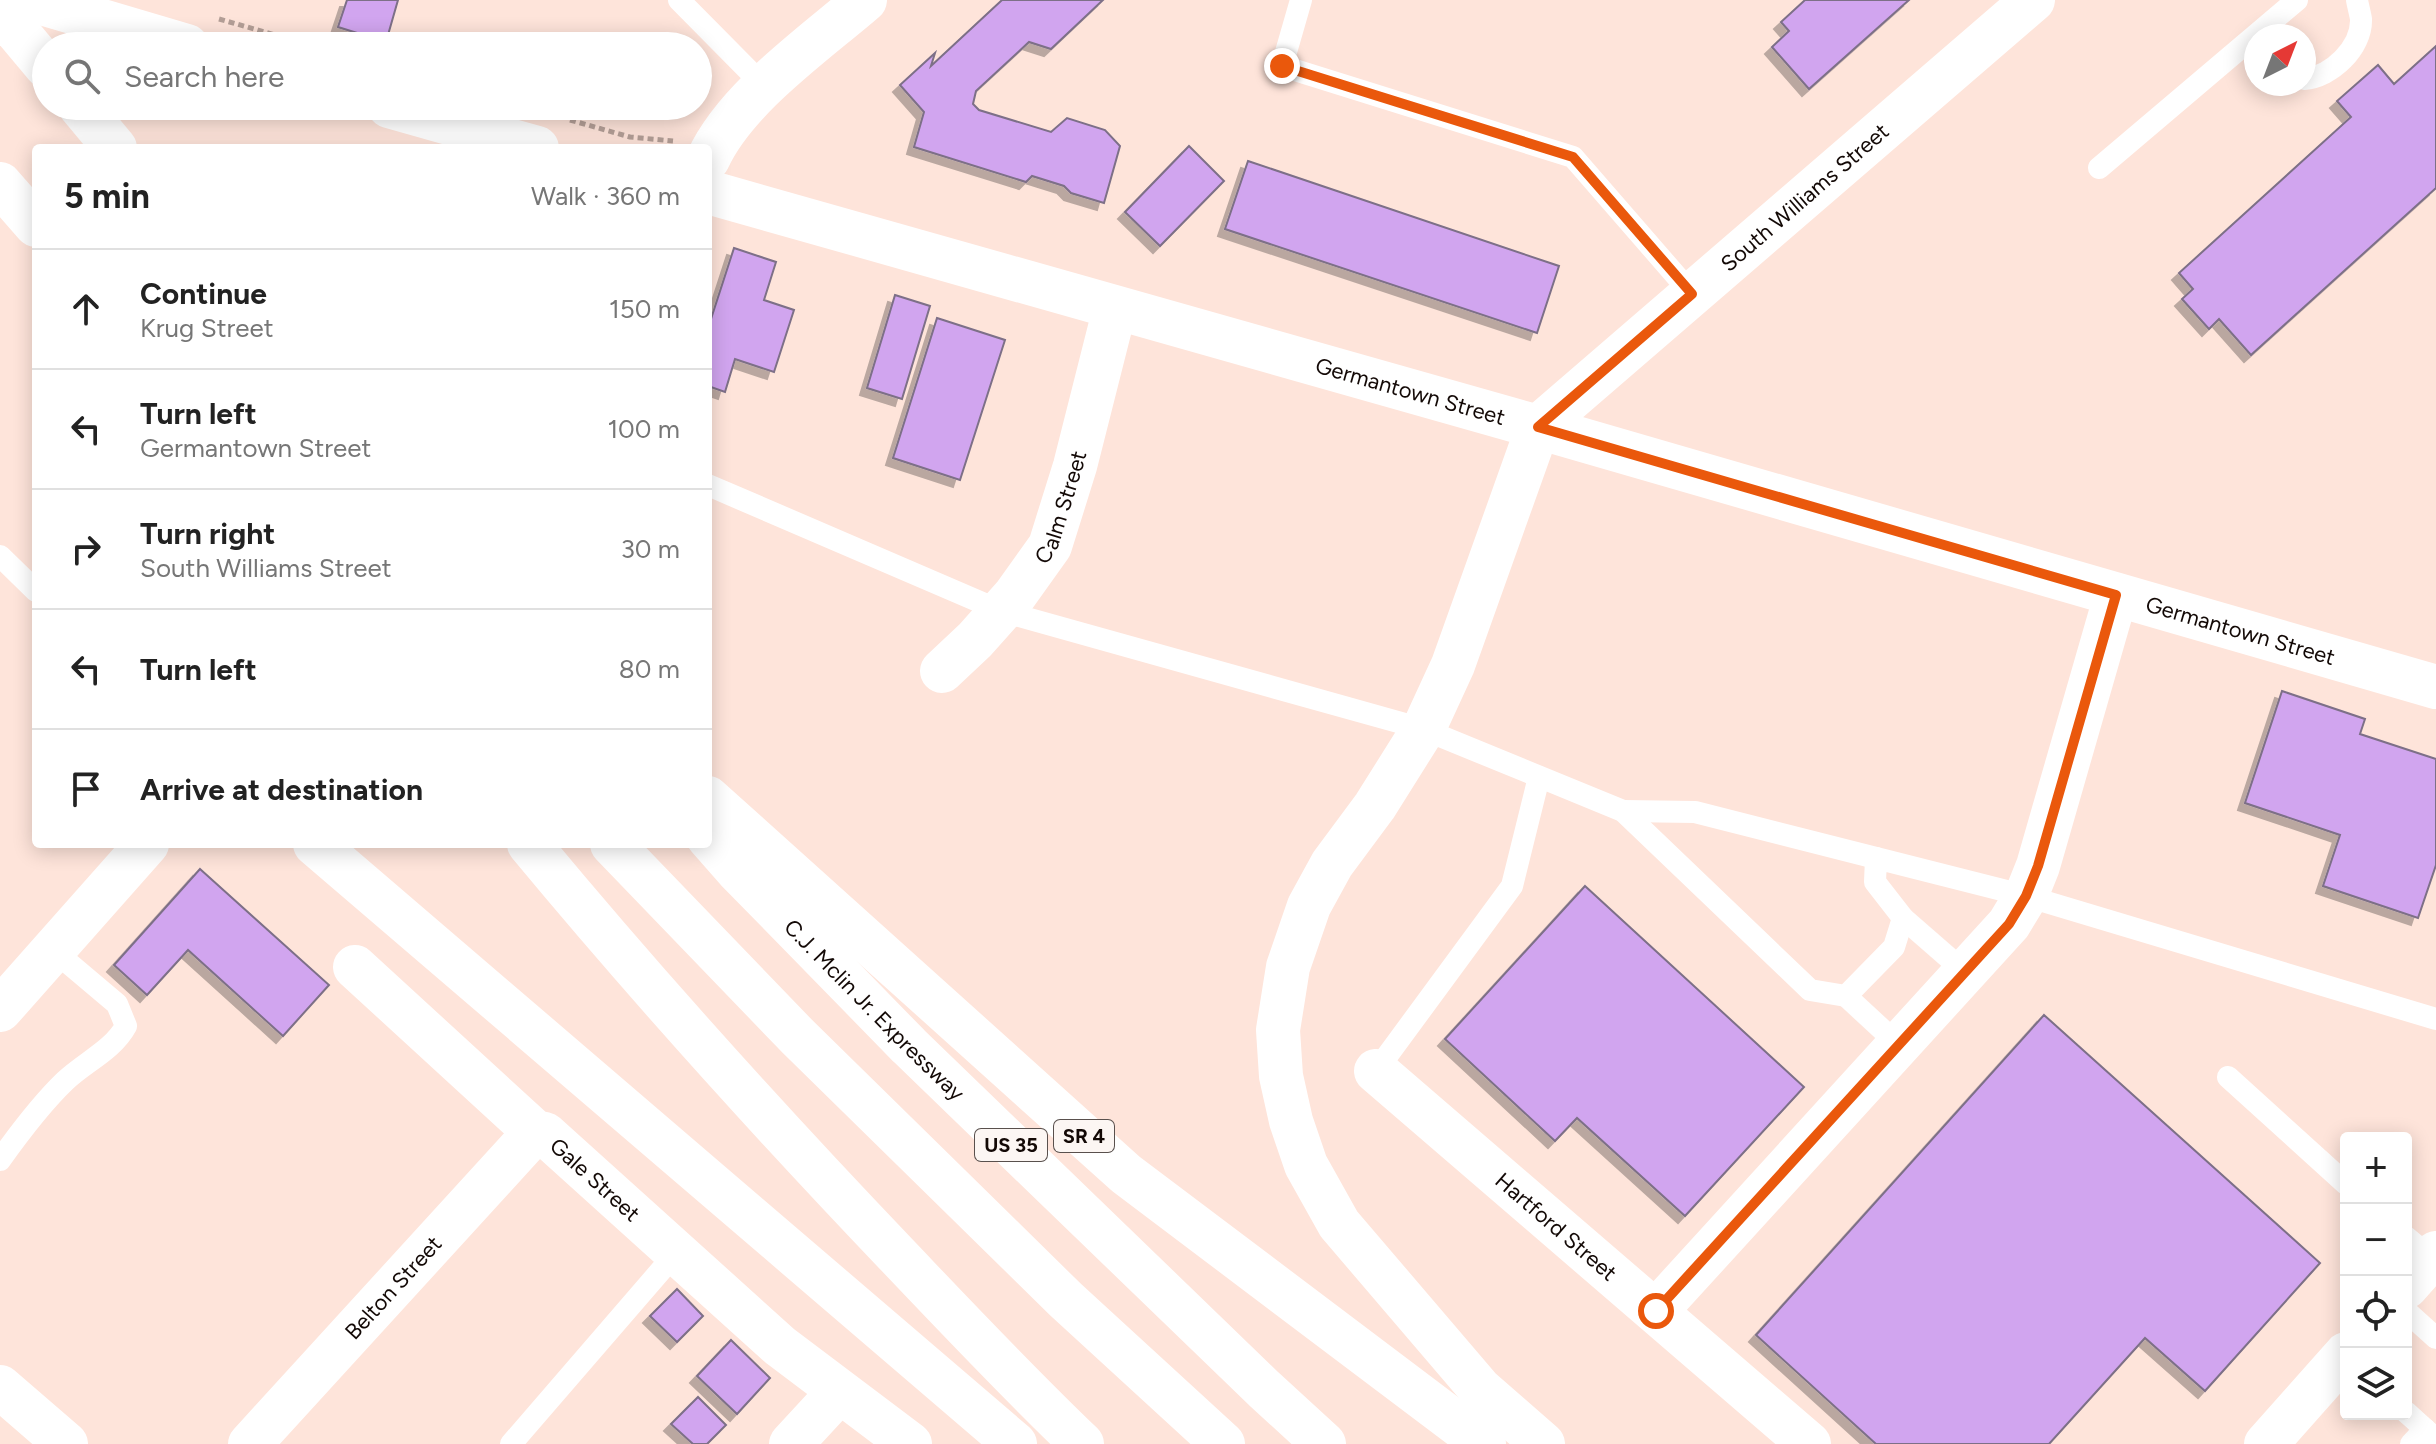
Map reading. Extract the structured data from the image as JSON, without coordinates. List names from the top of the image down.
{
  "streets": {
    "main road": [
      "South Williams Street",
      "Germantown Street",
      "Calm Street",
      "C.J. Mclin Jr. Expressway",
      "SR 4",
      "US 35",
      "Gale Street",
      "Hartford Street",
      "Belton Street"
    ]
  },
  "crossings": [
    ["South Williams Street", "Germantown Street"],
    ["Germantown Street", "Calm Street"],
    ["Gale Street", "Belton Street"]
  ],
  "north": "top right",
  "page": {
    "search": "Search here",
    "heading": ["5 min", "Walk · 360 m"],
    "list": [
      ["Continue", "Krug Street", "150 m"],
      ["Turn left", "Germantown Street", "100 m"],
      ["Turn right", "South Williams Street", "30 m"],
      ["Turn left", "80 m"],
      "Arrive at destination"
    ],
    "map_buttons": ["+", "−"]
  }
}
